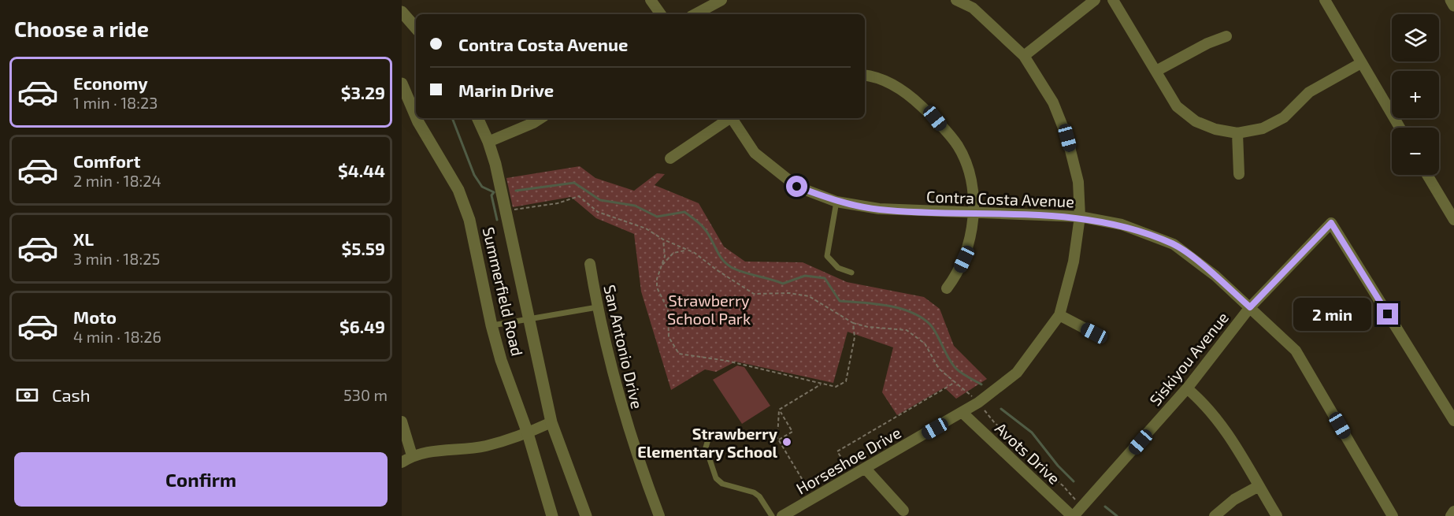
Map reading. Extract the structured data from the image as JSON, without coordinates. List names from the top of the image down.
{
  "streets": {
    "street": [
      "Contra Costa Avenue",
      "Summerfield Road",
      "San Antonio Drive",
      "Siskiyou Avenue",
      "Avots Drive",
      "Horseshoe Drive"
    ]
  },
  "crossings": [
    ["Contra Costa Avenue", "Siskiyou Avenue"],
    ["Contra Costa Avenue", "Horseshoe Drive"],
    ["Siskiyou Avenue", "Avots Drive"],
    ["Avots Drive", "Horseshoe Drive"]
  ],
  "parks": ["Strawberry School Park"],
  "places": ["Strawberry Elementary School"],
  "page": {
    "heading": "Choose a ride",
    "map_buttons": ["+", "−"],
    "banner": ["Contra Costa Avenue", "Marin Drive"],
    "list": [
      {
        "name": "Economy",
        "note": "1 min · 18:23",
        "value": "$3.29"
      },
      {
        "name": "Comfort",
        "note": "2 min · 18:24",
        "value": "$4.44"
      },
      {
        "name": "XL",
        "note": "3 min · 18:25",
        "value": "$5.59"
      },
      {
        "name": "Moto",
        "note": "4 min · 18:26",
        "value": "$6.49"
      }
    ],
    "bubble": "2 min",
    "pay": ["Cash", "530 m"],
    "buttons": "Confirm"
  }
}
